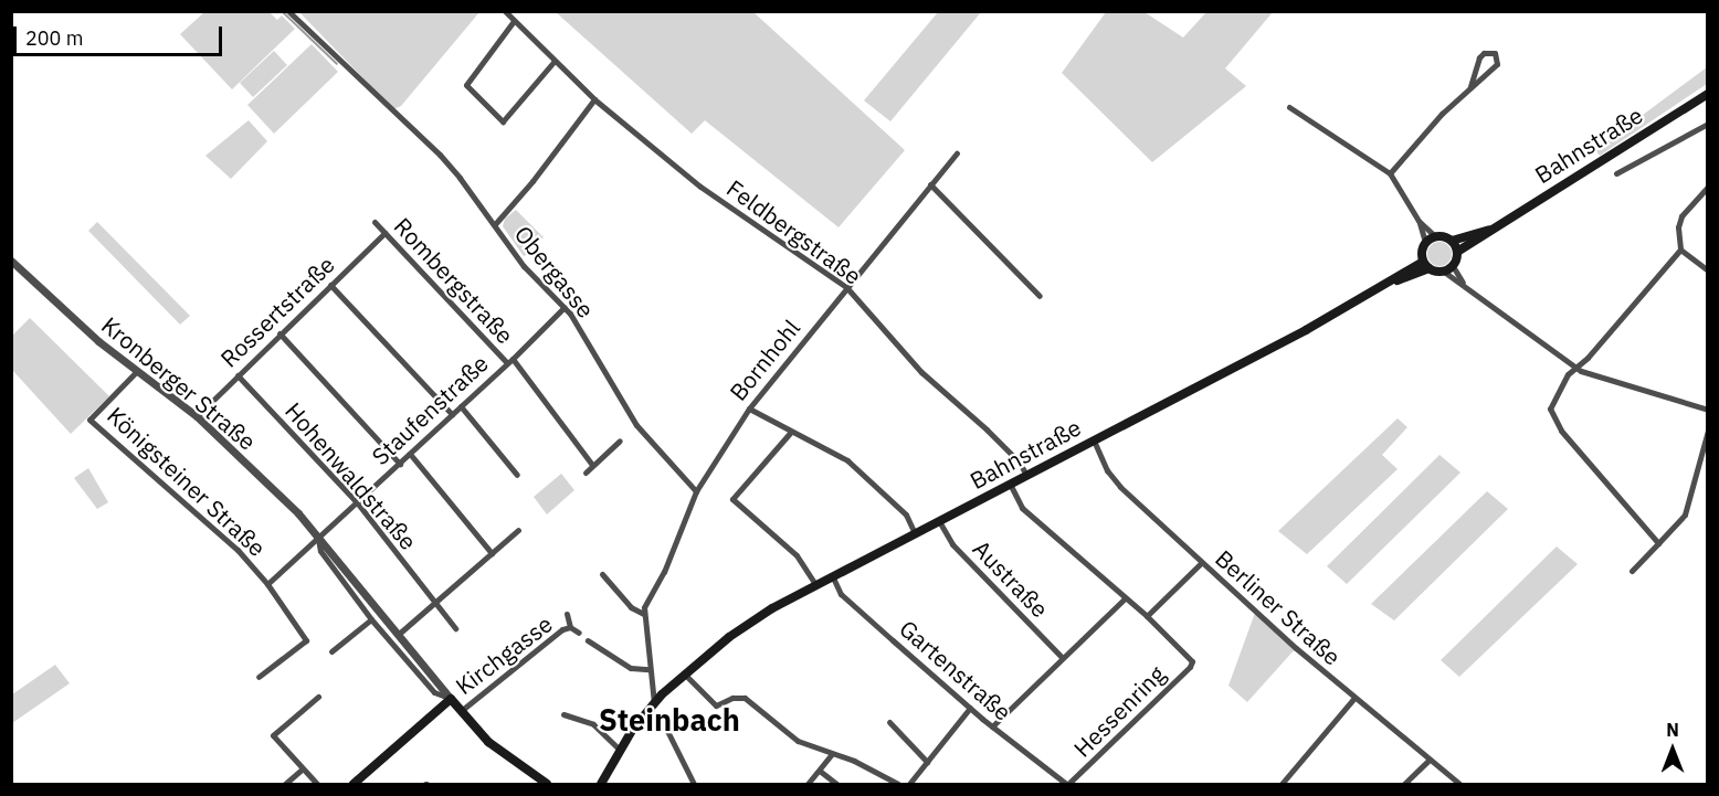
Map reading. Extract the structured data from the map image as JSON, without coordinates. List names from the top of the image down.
{
  "streets": {
    "main road": ["Bahnstraße"],
    "street": [
      "Feldbergstraße",
      "Obergasse",
      "Rombergstraße",
      "Rossertstraße",
      "Bornhohl",
      "Kronberger Straße",
      "Staufenstraße",
      "Hohenwaldstraße",
      "Königsteiner Straße",
      "Austraße",
      "Berliner Straße",
      "Kirchgasse",
      "Gartenstraße",
      "Hessenring"
    ]
  },
  "crossings": [
    ["Bahnstraße", "Feldbergstraße"],
    ["Bahnstraße", "Bornhohl"],
    ["Bahnstraße", "Austraße"],
    ["Bahnstraße", "Berliner Straße"],
    ["Bahnstraße", "Gartenstraße"],
    ["Feldbergstraße", "Bornhohl"],
    ["Obergasse", "Bornhohl"],
    ["Obergasse", "Staufenstraße"],
    ["Rombergstraße", "Rossertstraße"],
    ["Rombergstraße", "Staufenstraße"],
    ["Rossertstraße", "Kronberger Straße"],
    ["Rossertstraße", "Hohenwaldstraße"],
    ["Bornhohl", "Kirchgasse"],
    ["Kronberger Straße", "Staufenstraße"],
    ["Kronberger Straße", "Königsteiner Straße"],
    ["Staufenstraße", "Hohenwaldstraße"],
    ["Gartenstraße", "Hessenring"]
  ],
  "districts": ["Steinbach"],
  "scale_bar": "200 m",
  "north": "top"
}
